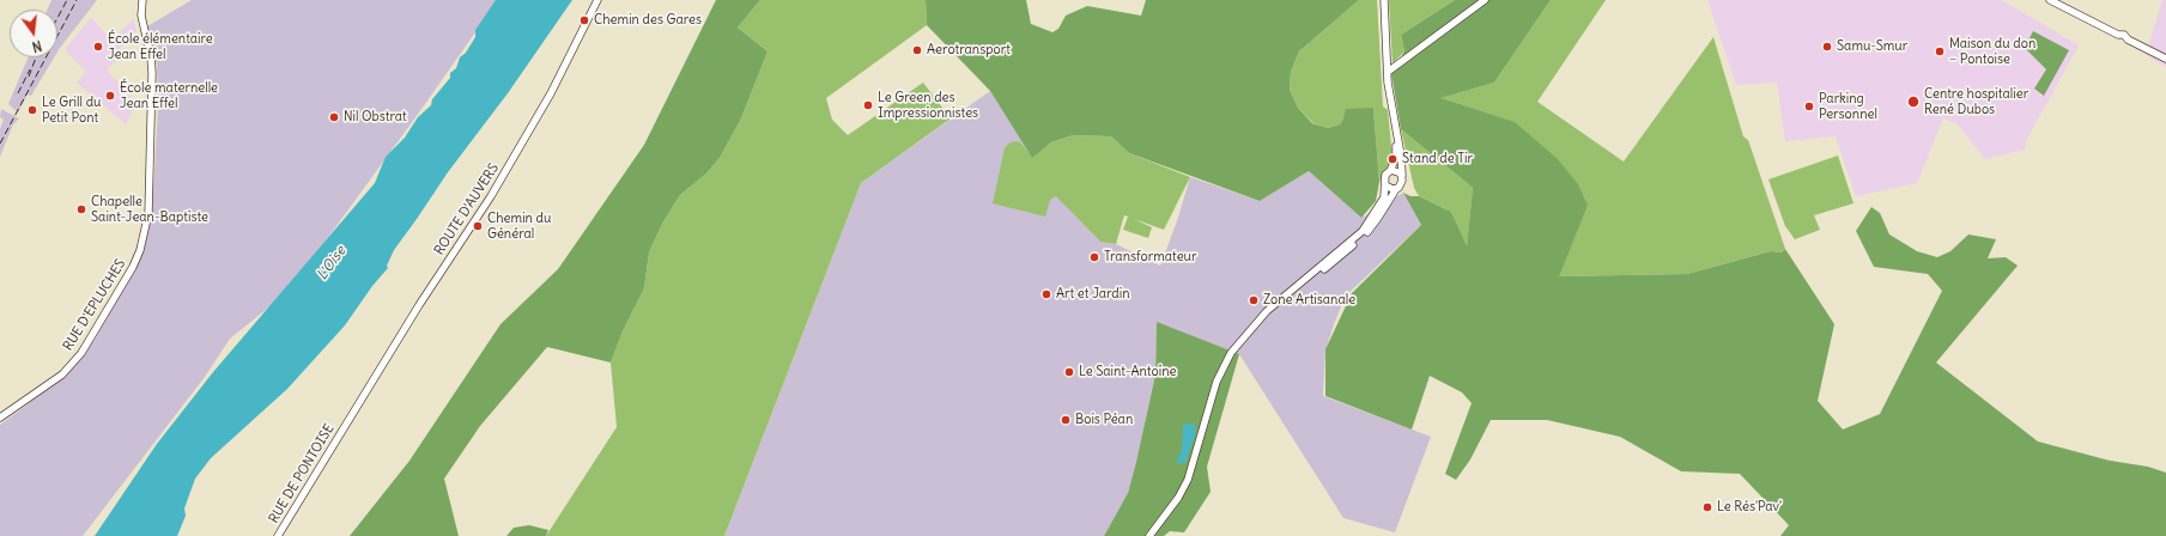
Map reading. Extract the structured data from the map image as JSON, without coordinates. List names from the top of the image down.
{
  "streets": {
    "main road": ["ROUTE D'AUVERS", "RUE D'EPLUCHES", "RUE DE PONTOISE"]
  },
  "crossings": [
    ["ROUTE D'AUVERS", "RUE DE PONTOISE"]
  ],
  "water": ["L'Oise"],
  "places": [
    "Chemin des Gares",
    "École élémentaire Jean Effel",
    "Samu-Smur",
    "Aerotransport",
    "Maison du don – Pontoise",
    "École maternelle Jean Effel",
    "Centre hospitalier René Dubos",
    "Le Green des Impressionnistes",
    "Parking Personnel",
    "Le Grill du Petit Pont",
    "Nil Obstrat",
    "Stand de Tir",
    "Chapelle Saint-Jean-Baptiste",
    "Chemin du Général",
    "Transformateur",
    "Art et Jardin",
    "Zone Artisanale",
    "Le Saint-Antoine",
    "Bois Péan",
    "Le Rés'Pav'"
  ],
  "north": "bottom"
}
